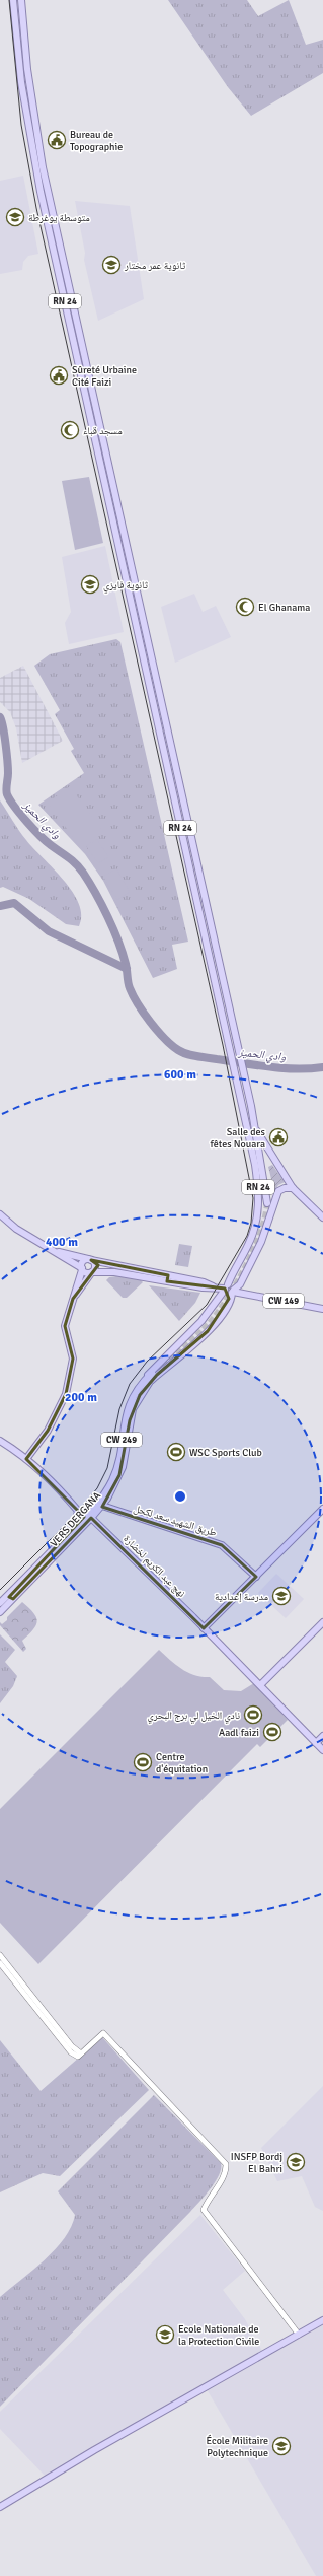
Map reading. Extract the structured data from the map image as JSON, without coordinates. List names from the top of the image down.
{
  "streets": {
    "main road": [
      "RN 24",
      "CW 149",
      "CW 249",
      "VERS DERGANA",
      "طريق الشهيد سعد لكحل",
      "نهج عبد الكريم لخضارة"
    ]
  },
  "crossings": [
    ["RN 24", "CW 149"],
    ["CW 249", "VERS DERGANA"],
    ["VERS DERGANA", "طريق الشهيد سعد لكحل"],
    ["VERS DERGANA", "نهج عبد الكريم لخضارة"]
  ],
  "water": ["وادي الحميز"],
  "places": {
    "public building": ["Bureau de Topographie", "Sûreté Urbaine Cité Faizi", "Salle des fêtes Nouara"],
    "school or university": [
      "متوسطة يوغرطة",
      "ثانوية عمر مختار",
      "ثانوية فايزي",
      "مدرسة إعدادية",
      "INSFP Bordj El Bahri",
      "Ecole Nationale de la Protection Civile",
      "École Militaire Polytechnique"
    ],
    "mosque": ["مسجد قباء", "El Ghanama"],
    "sports": [
      "WSC Sports Club",
      "نادي الخيل لي برج البحري",
      "Aadl faizi",
      "Centre d'équitation"
    ]
  },
  "rings": ["600 m", "400 m", "200 m"]
}
